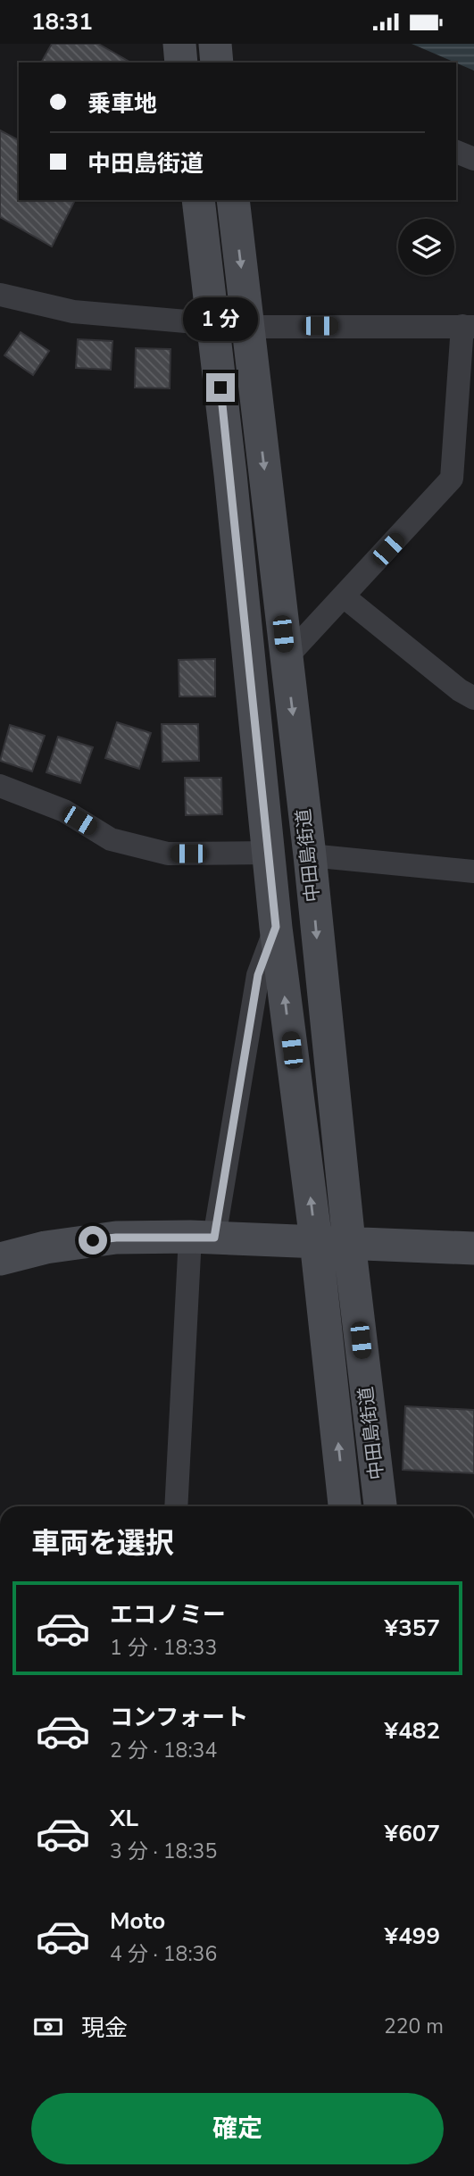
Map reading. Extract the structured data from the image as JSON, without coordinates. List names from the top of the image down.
{
  "streets": {
    "street": ["中田島街道"]
  },
  "page": {
    "status": "18:31",
    "banner": ["乗車地", "中田島街道"],
    "bubble": "1 分",
    "heading": "車両を選択",
    "list": [
      {
        "name": "エコノミー",
        "note": "1 分 · 18:33",
        "value": "¥357"
      },
      {
        "name": "コンフォート",
        "note": "2 分 · 18:34",
        "value": "¥482"
      },
      {
        "name": "XL",
        "note": "3 分 · 18:35",
        "value": "¥607"
      },
      {
        "name": "Moto",
        "note": "4 分 · 18:36",
        "value": "¥499"
      }
    ],
    "pay": ["現金", "220 m"],
    "buttons": "確定"
  }
}
